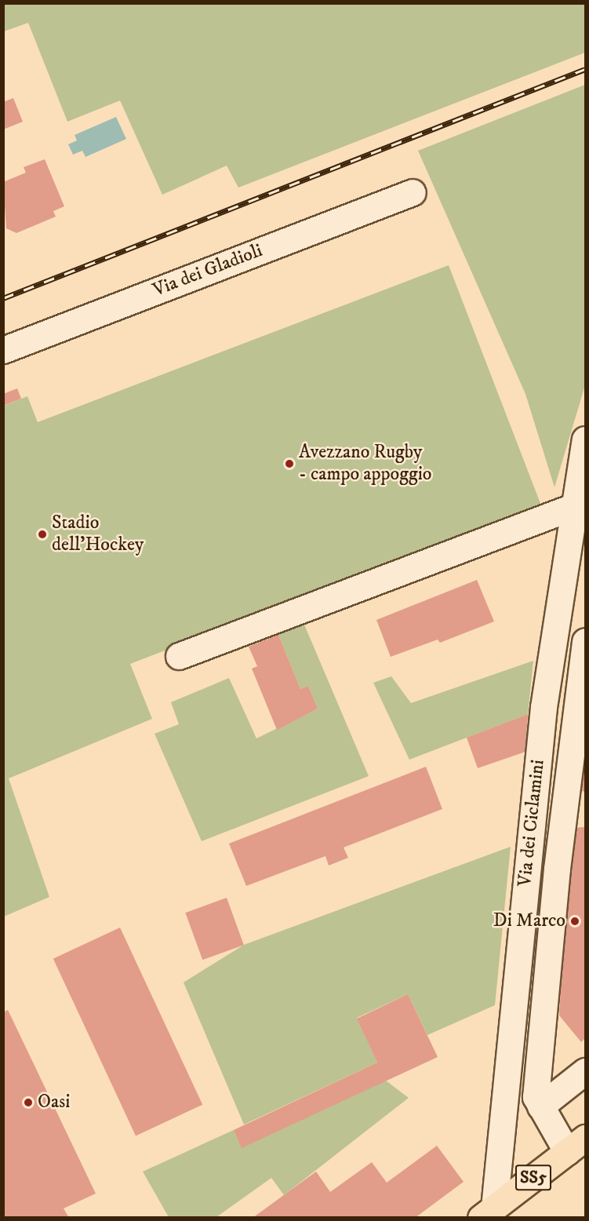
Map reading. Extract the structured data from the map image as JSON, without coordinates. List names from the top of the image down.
{
  "streets": {
    "main road": ["SS5"],
    "street": ["Via dei Gladioli", "Via dei Ciclamini"]
  },
  "crossings": [
    ["Via dei Ciclamini", "SS5"]
  ],
  "places": [
    "Avezzano Rugby - campo appoggio",
    "Stadio dell'Hockey",
    "Di Marco",
    "Oasi"
  ]
}
